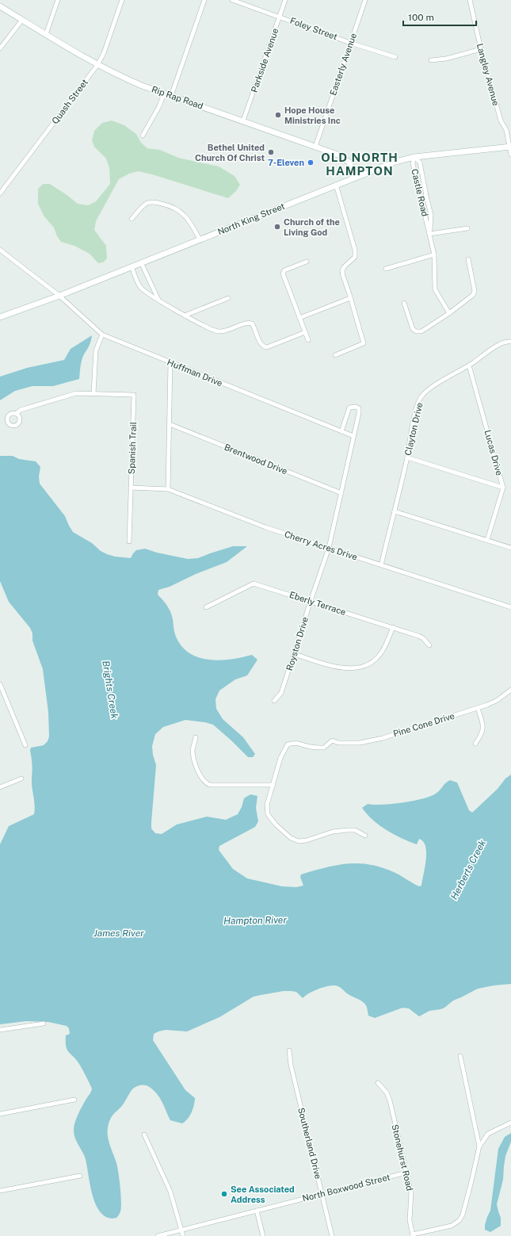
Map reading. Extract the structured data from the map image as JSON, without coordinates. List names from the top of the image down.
{
  "streets": {
    "main road": ["Rip Rap Road", "North King Street"],
    "street": [
      "Foley Street",
      "Parkside Avenue",
      "Easterly Avenue",
      "Langley Avenue",
      "Quash Street",
      "Castle Road",
      "Huffman Drive",
      "Clayton Drive",
      "Spanish Trail",
      "Lucas Drive",
      "Brentwood Drive",
      "Cherry Acres Drive",
      "Eberly Terrace",
      "Royston Drive",
      "Pine Cone Drive",
      "Southerland Drive",
      "Stonehurst Road",
      "North Boxwood Street"
    ]
  },
  "crossings": [
    ["Foley Street", "Parkside Avenue"],
    ["Foley Street", "Easterly Avenue"],
    ["Parkside Avenue", "Rip Rap Road"],
    ["Easterly Avenue", "Rip Rap Road"],
    ["Langley Avenue", "North King Street"],
    ["Rip Rap Road", "Quash Street"],
    ["Rip Rap Road", "North King Street"],
    ["Castle Road", "North King Street"],
    ["North King Street", "Huffman Drive"],
    ["Clayton Drive", "Lucas Drive"],
    ["Clayton Drive", "Cherry Acres Drive"],
    ["Spanish Trail", "Cherry Acres Drive"],
    ["Cherry Acres Drive", "Royston Drive"],
    ["Eberly Terrace", "Royston Drive"],
    ["Southerland Drive", "North Boxwood Street"],
    ["Stonehurst Road", "North Boxwood Street"]
  ],
  "districts": ["OLD NORTH HAMPTON"],
  "water": [
    "Brights Creek",
    "Herberts Creek",
    "Hampton River",
    "James River"
  ],
  "places": [
    "Hope House Ministries Inc",
    "Bethel United Church Of Christ",
    "7-Eleven",
    "Church of the Living God",
    "See Associated Address"
  ],
  "scale_bar": "100 m"
}
